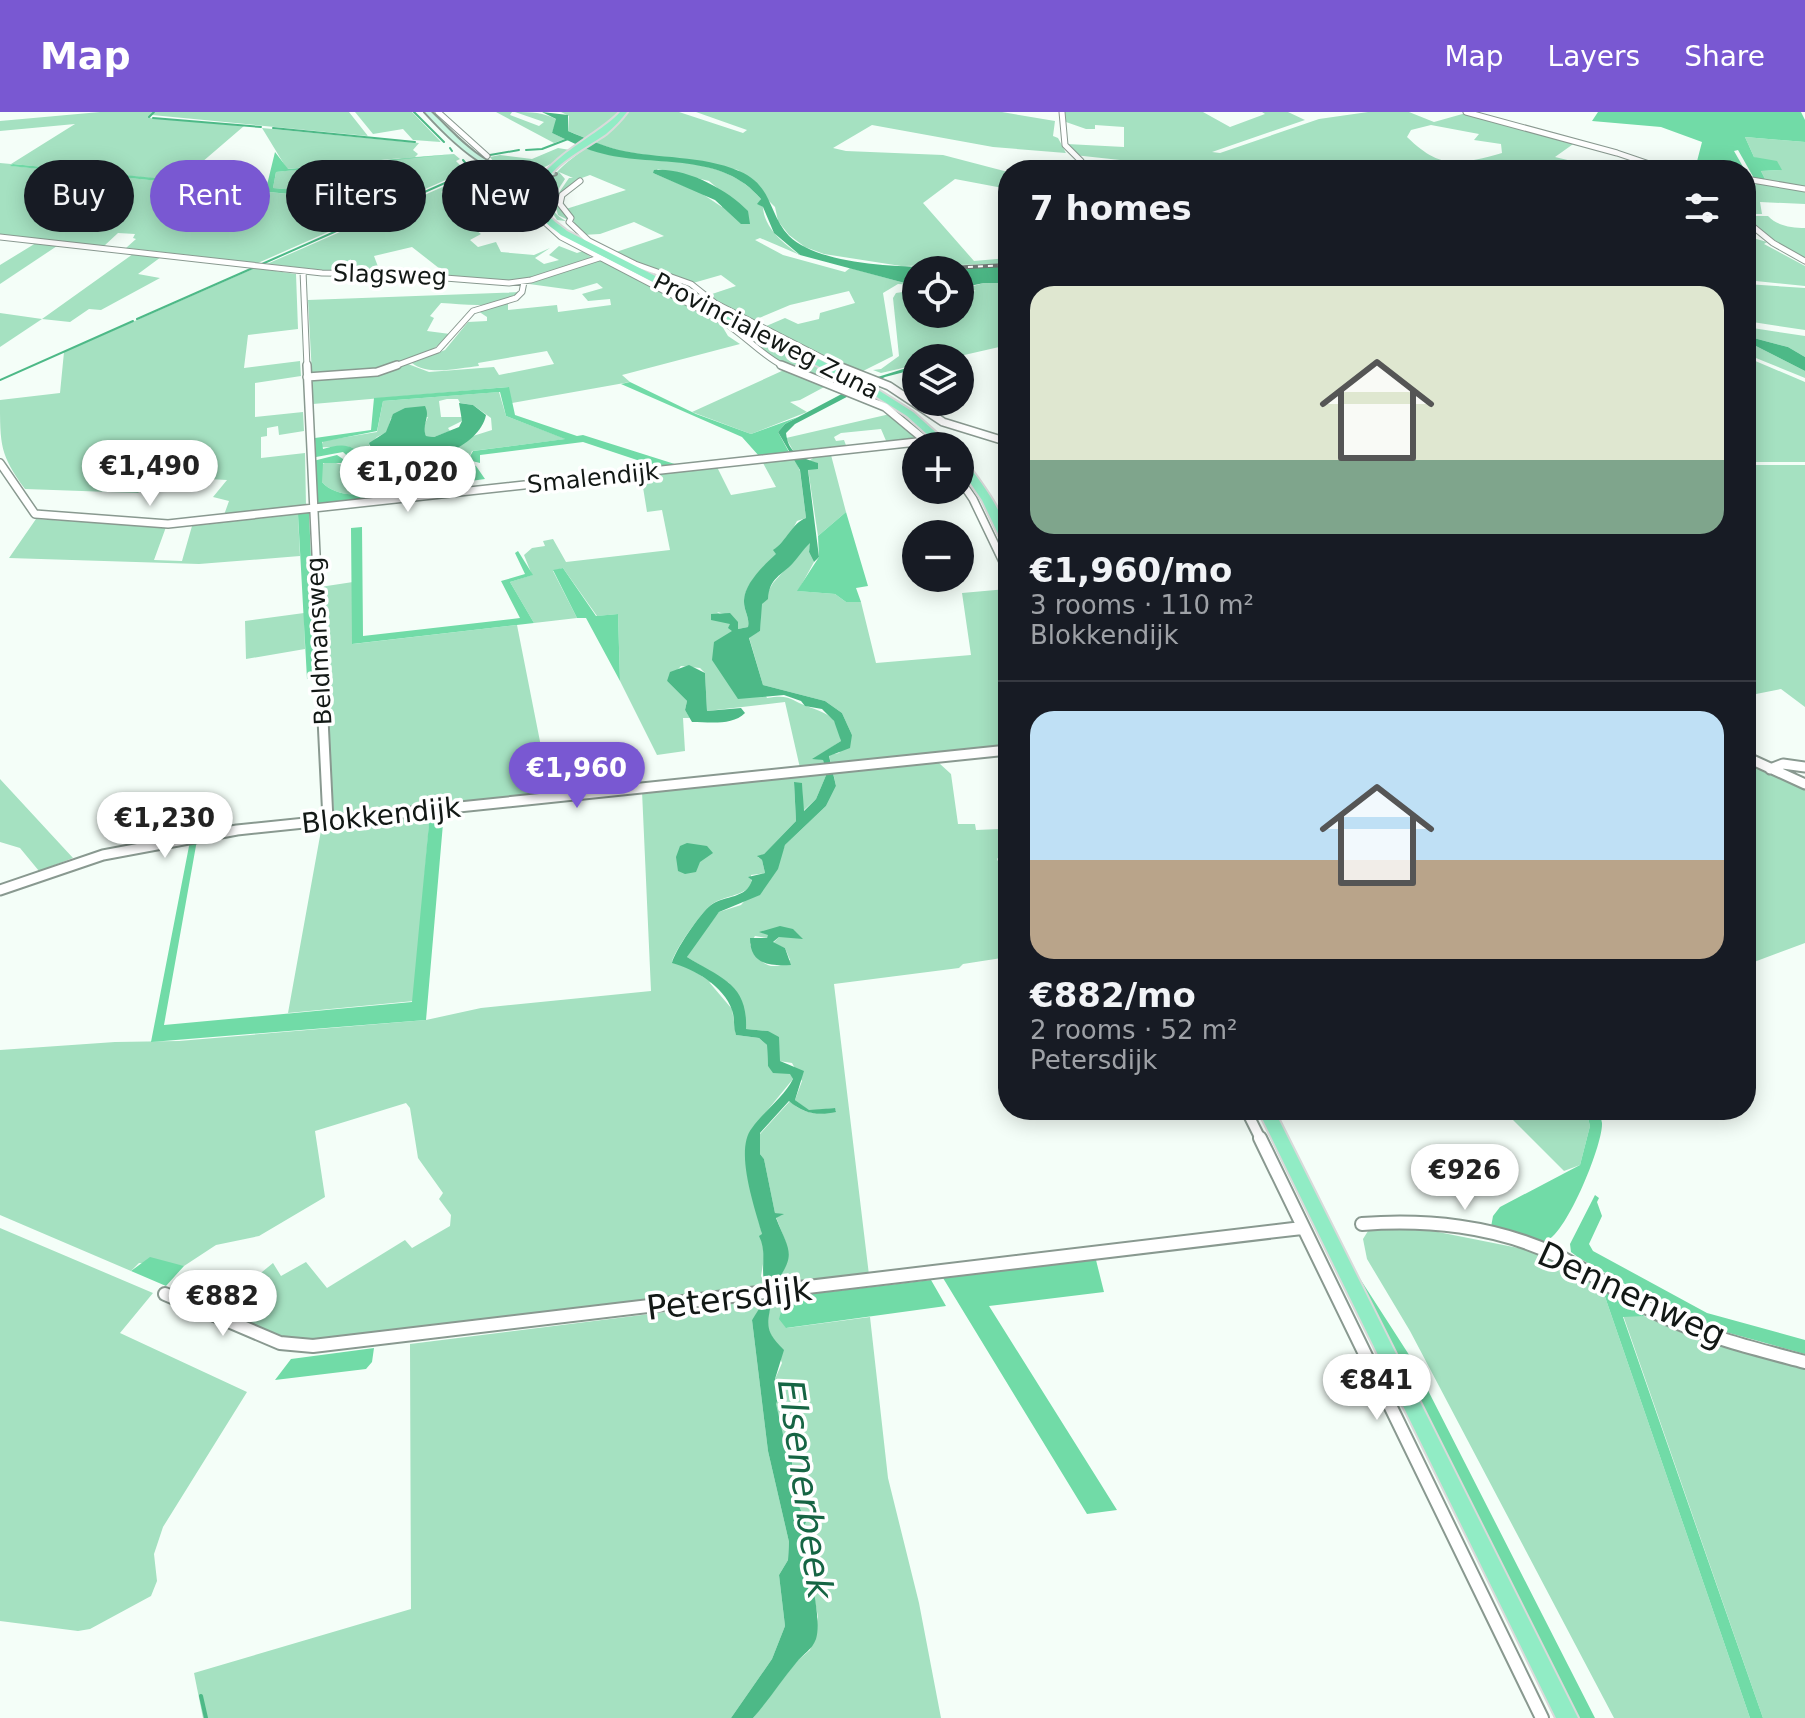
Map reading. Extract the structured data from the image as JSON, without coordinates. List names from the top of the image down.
{
  "streets": {
    "main road": ["Provincialeweg Zuna"],
    "street": [
      "Slagsweg",
      "Smalendijk",
      "Beldmansweg",
      "Blokkendijk",
      "Dennenweg",
      "Petersdijk"
    ]
  },
  "crossings": [
    ["Slagsweg", "Provincialeweg Zuna"],
    ["Slagsweg", "Beldmansweg"],
    ["Smalendijk", "Beldmansweg"],
    ["Beldmansweg", "Blokkendijk"]
  ],
  "water": ["Elsenerbeek"],
  "page": {
    "header": "Map",
    "nav": ["Map", "Layers", "Share"],
    "chip": [
      "Buy",
      "Rent",
      "Filters",
      "New"
    ],
    "heading": "7 homes",
    "map_buttons": ["+", "−"],
    "list": [
      {
        "name": "€1,960/mo",
        "note": "3 rooms · 110 m² · Blokkendijk"
      },
      {
        "name": "€882/mo",
        "note": "2 rooms · 52 m² · Petersdijk"
      }
    ],
    "price": [
      "€1,490",
      "€1,020",
      "€1,960",
      "€1,230",
      "€926",
      "€882",
      "€841"
    ]
  }
}
